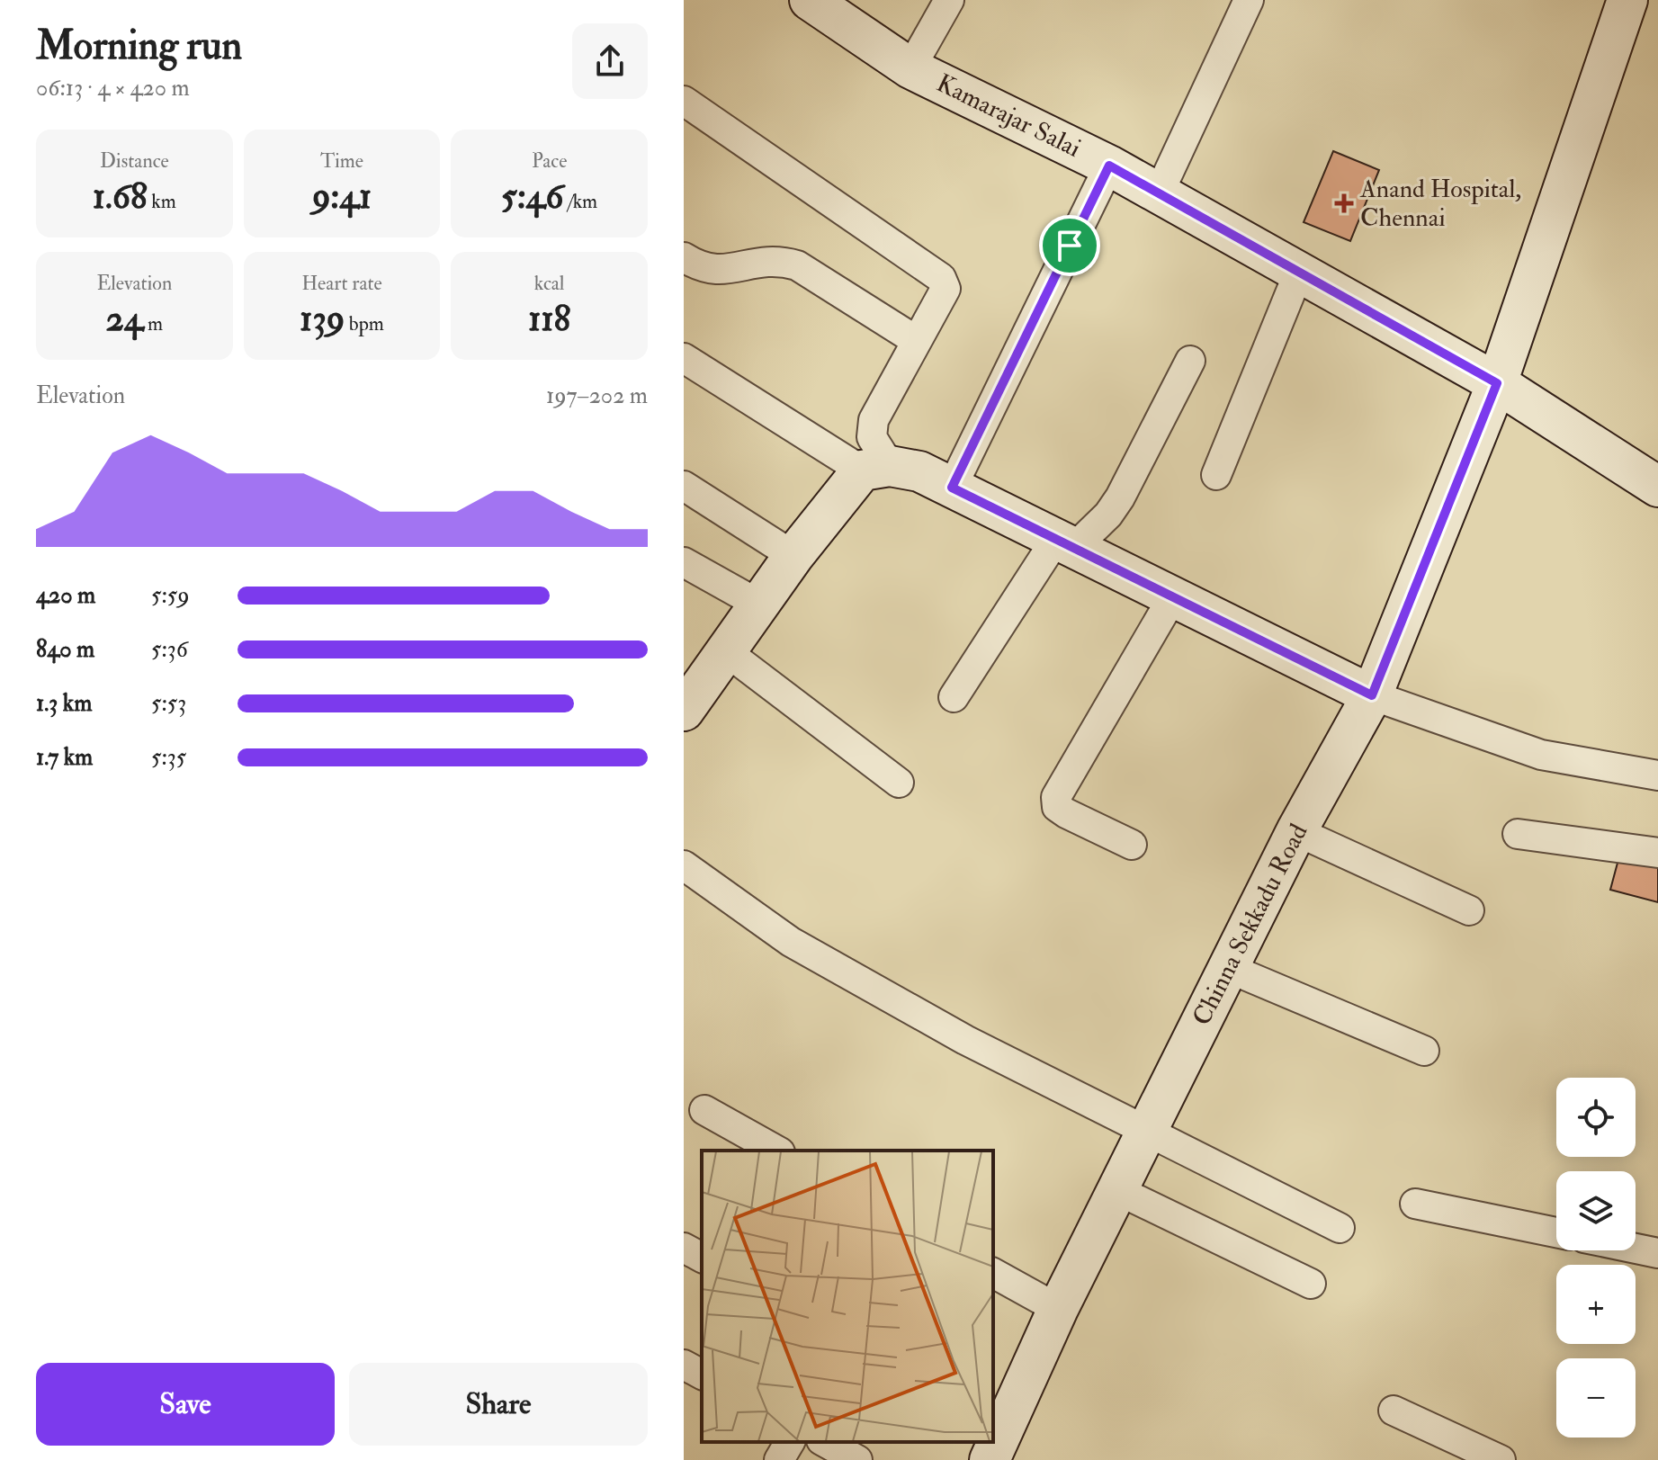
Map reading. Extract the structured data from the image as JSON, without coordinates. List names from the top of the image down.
{
  "streets": {
    "street": ["Kamarajar Salai", "Chinna Sekkadu Road"]
  },
  "crossings": [
    ["Kamarajar Salai", "Chinna Sekkadu Road"]
  ],
  "places": {
    "health": ["Anand Hospital, Chennai"]
  },
  "page": {
    "heading": ["Morning run", "06:13 · 4 × 420 m"],
    "stats": [
      ["Distance", "1.68 km"],
      ["Time", "9:41"],
      ["Pace", "5:46 /km"],
      ["Elevation", "24 m"],
      ["Heart rate", "139 bpm"],
      ["kcal", "118"]
    ],
    "chart": ["Elevation", "197–202 m"],
    "list": [
      {
        "name": "420 m",
        "note": "5:59"
      },
      {
        "name": "840 m",
        "note": "5:36"
      },
      {
        "name": "1.3 km",
        "note": "5:53"
      },
      {
        "name": "1.7 km",
        "note": "5:35"
      }
    ],
    "map_buttons": ["+", "−"],
    "buttons": ["Save", "Share"]
  }
}
